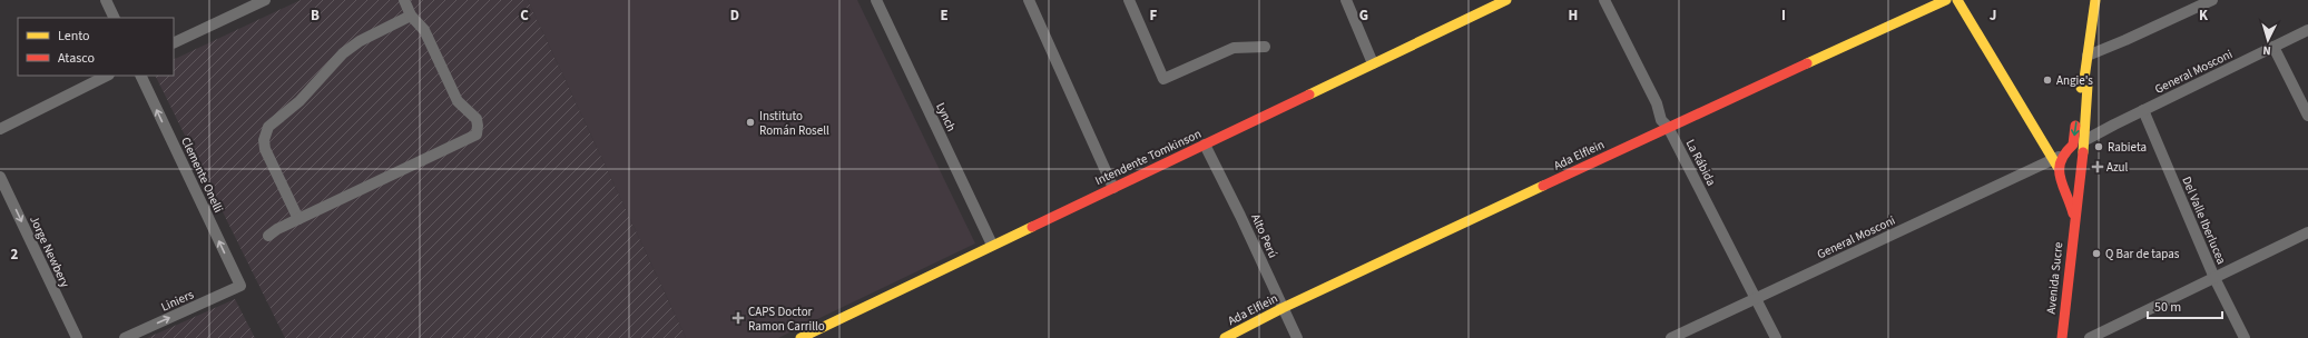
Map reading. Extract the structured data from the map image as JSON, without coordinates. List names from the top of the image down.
{
  "streets": {
    "street": [
      "General Mosconi",
      "Lynch",
      "Ada Elflein",
      "Intendente Tomkinson",
      "La Rábida",
      "Clemente Onelli",
      "Del Valle Iberlucea",
      "Alto Perú",
      "Jorge Newbery",
      "Avenida Sucre",
      "Liniers"
    ]
  },
  "crossings": [
    ["General Mosconi", "La Rábida"],
    ["General Mosconi", "Del Valle Iberlucea"],
    ["General Mosconi", "Avenida Sucre"],
    ["Lynch", "Intendente Tomkinson"],
    ["Ada Elflein", "La Rábida"],
    ["Ada Elflein", "Alto Perú"],
    ["Intendente Tomkinson", "Alto Perú"],
    ["Clemente Onelli", "Liniers"]
  ],
  "one_way": ["Clemente Onelli", "Jorge Newbery", "Liniers"],
  "places": {
    "other": [
      "Angie's",
      "Instituto Román Rosell",
      "Rabieta",
      "Q Bar de tapas"
    ],
    "health": ["Azul", "CAPS Doctor Ramon Carrillo"]
  },
  "legend": ["Lento", "Atasco"],
  "scale_bar": "50 m",
  "north": "bottom",
  "grid": {
    "columns": [
      "B",
      "C",
      "D",
      "E",
      "F",
      "G",
      "H",
      "I",
      "J",
      "K"
    ],
    "rows": ["2"]
  }
}
